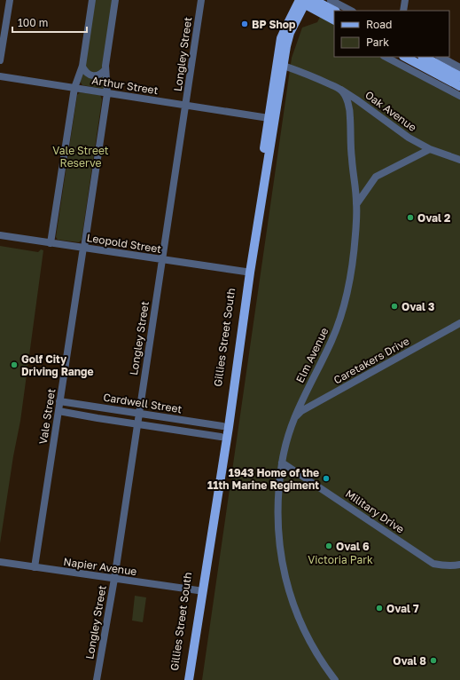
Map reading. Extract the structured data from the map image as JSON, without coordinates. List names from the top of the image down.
{
  "streets": {
    "main road": ["Gillies Street South"],
    "street": [
      "Longley Street",
      "Arthur Street",
      "Oak Avenue",
      "Leopold Street",
      "Elm Avenue",
      "Caretakers Drive",
      "Cardwell Street",
      "Vale Street",
      "Military Drive",
      "Napier Avenue"
    ]
  },
  "crossings": [
    ["Longley Street", "Arthur Street"],
    ["Longley Street", "Leopold Street"],
    ["Longley Street", "Cardwell Street"],
    ["Longley Street", "Napier Avenue"],
    ["Arthur Street", "Gillies Street South"],
    ["Arthur Street", "Vale Street"],
    ["Oak Avenue", "Elm Avenue"],
    ["Leopold Street", "Gillies Street South"],
    ["Leopold Street", "Vale Street"],
    ["Gillies Street South", "Cardwell Street"],
    ["Gillies Street South", "Napier Avenue"],
    ["Elm Avenue", "Caretakers Drive"],
    ["Elm Avenue", "Military Drive"],
    ["Cardwell Street", "Vale Street"],
    ["Vale Street", "Napier Avenue"]
  ],
  "parks": ["Vale Street Reserve", "Victoria Park"],
  "places": [
    "BP Shop",
    "Oval 2",
    "Oval 3",
    "Golf City Driving Range",
    "1943 Home of the 11th Marine Regiment",
    "Oval 6",
    "Oval 7",
    "Oval 8"
  ],
  "legend": ["Road", "Park"],
  "scale_bar": "100 m"
}
